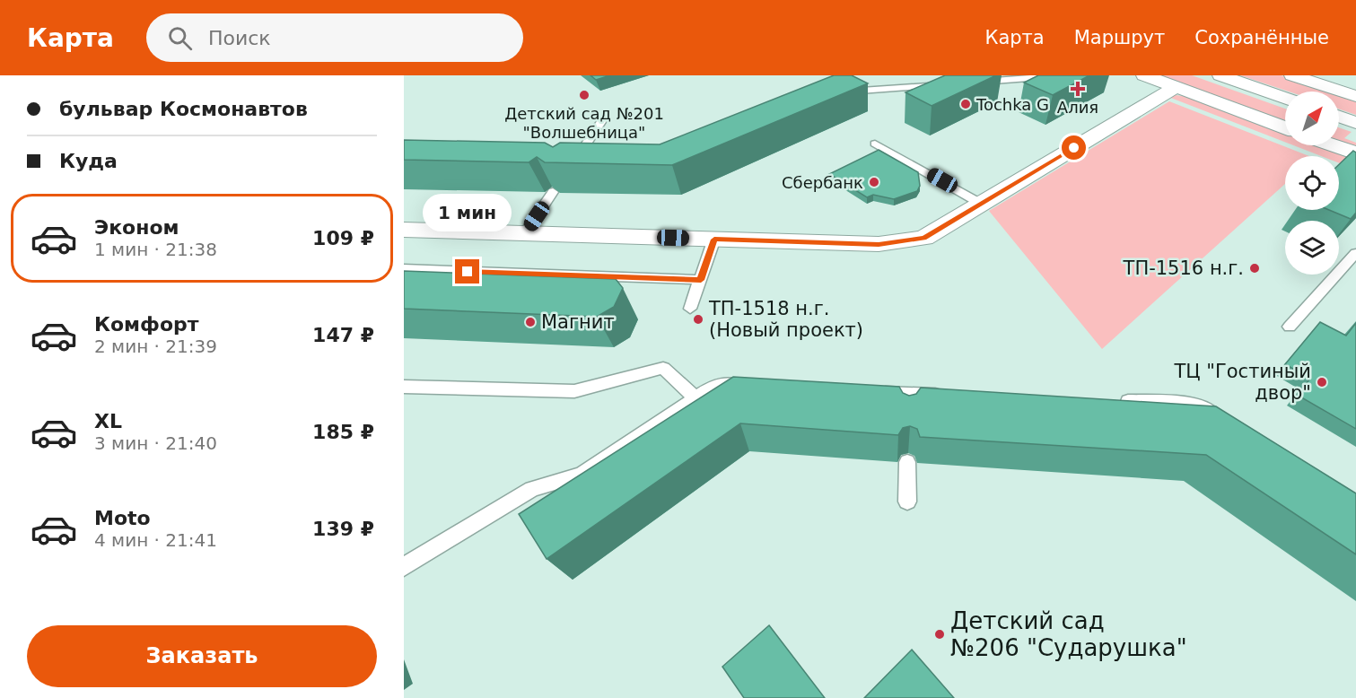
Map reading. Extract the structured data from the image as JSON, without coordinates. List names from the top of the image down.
{
  "places": {
    "health": ["Алия"],
    "other": [
      "Детский сад №201 \"Волшебница\"",
      "Tochka G",
      "Сбербанк",
      "ТП-1516 н.г.",
      "ТП-1518 н.г. (Новый проект)",
      "Магнит",
      "ТЦ \"Гостиный двор\"",
      "Детский сад №206 \"Сударушка\""
    ]
  },
  "north": "top right",
  "page": {
    "header": "Карта",
    "search": "Поиск",
    "nav": ["Карта", "Маршрут", "Сохранённые"],
    "banner": ["бульвар Космонавтов", "Куда"],
    "list": [
      {
        "name": "Эконом",
        "note": "1 мин · 21:38",
        "value": "109 ₽"
      },
      {
        "name": "Комфорт",
        "note": "2 мин · 21:39",
        "value": "147 ₽"
      },
      {
        "name": "XL",
        "note": "3 мин · 21:40",
        "value": "185 ₽"
      },
      {
        "name": "Moto",
        "note": "4 мин · 21:41",
        "value": "139 ₽"
      }
    ],
    "bubble": "1 мин",
    "buttons": "Заказать"
  }
}
